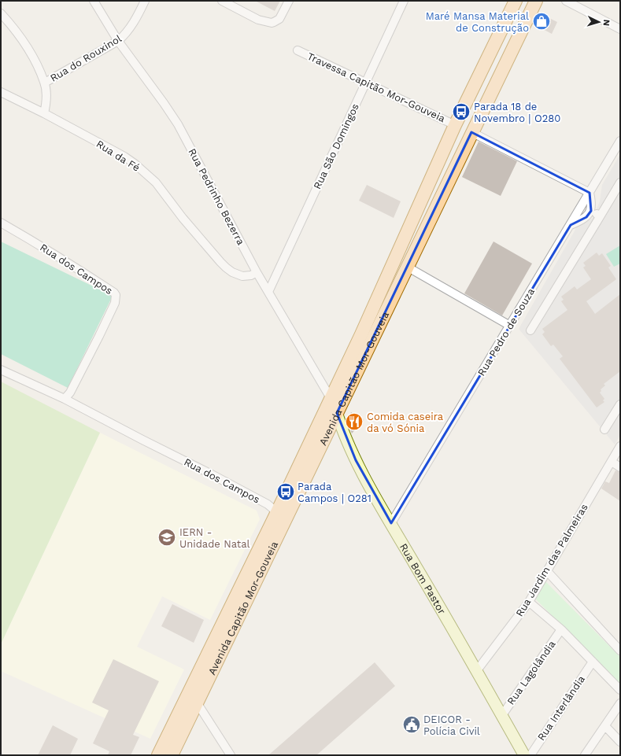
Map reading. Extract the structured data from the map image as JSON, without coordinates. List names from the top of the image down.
{
  "streets": {
    "main road": ["Avenida Capitão Mor-Gouveia", "Rua Bom Pastor"],
    "street": [
      "Rua do Rouxinol",
      "Travessa Capitão Mor-Gouveia",
      "Rua São Domingos",
      "Rua da Fé",
      "Rua Pedrinho Bezerra",
      "Rua dos Campos",
      "Rua Pedro de Souza",
      "Rua Jardim das Palmeiras",
      "Rua Lagolândia",
      "Rua Interlândia"
    ]
  },
  "crossings": [
    ["Rua do Rouxinol", "Rua Pedrinho Bezerra"],
    ["Travessa Capitão Mor-Gouveia", "Rua São Domingos"],
    ["Travessa Capitão Mor-Gouveia", "Avenida Capitão Mor-Gouveia"],
    ["Rua São Domingos", "Rua Pedrinho Bezerra"],
    ["Rua da Fé", "Rua Pedrinho Bezerra"],
    ["Rua Pedrinho Bezerra", "Avenida Capitão Mor-Gouveia"],
    ["Rua Pedrinho Bezerra", "Rua Bom Pastor"],
    ["Rua dos Campos", "Avenida Capitão Mor-Gouveia"],
    ["Rua Pedro de Souza", "Rua Bom Pastor"],
    ["Avenida Capitão Mor-Gouveia", "Rua Bom Pastor"],
    ["Rua Jardim das Palmeiras", "Rua Bom Pastor"],
    ["Rua Bom Pastor", "Rua Lagolândia"]
  ],
  "places": {
    "shop": ["Maré Mansa Material de Construção"],
    "bus stop": ["Parada 18 de Novembro | O280", "Parada Campos | O281"],
    "restaurant": ["Comida caseira da vó Sónia"],
    "school or university": ["IERN - Unidade Natal"],
    "public building": ["DEICOR - Polícia Civil"]
  },
  "north": "right"
}
